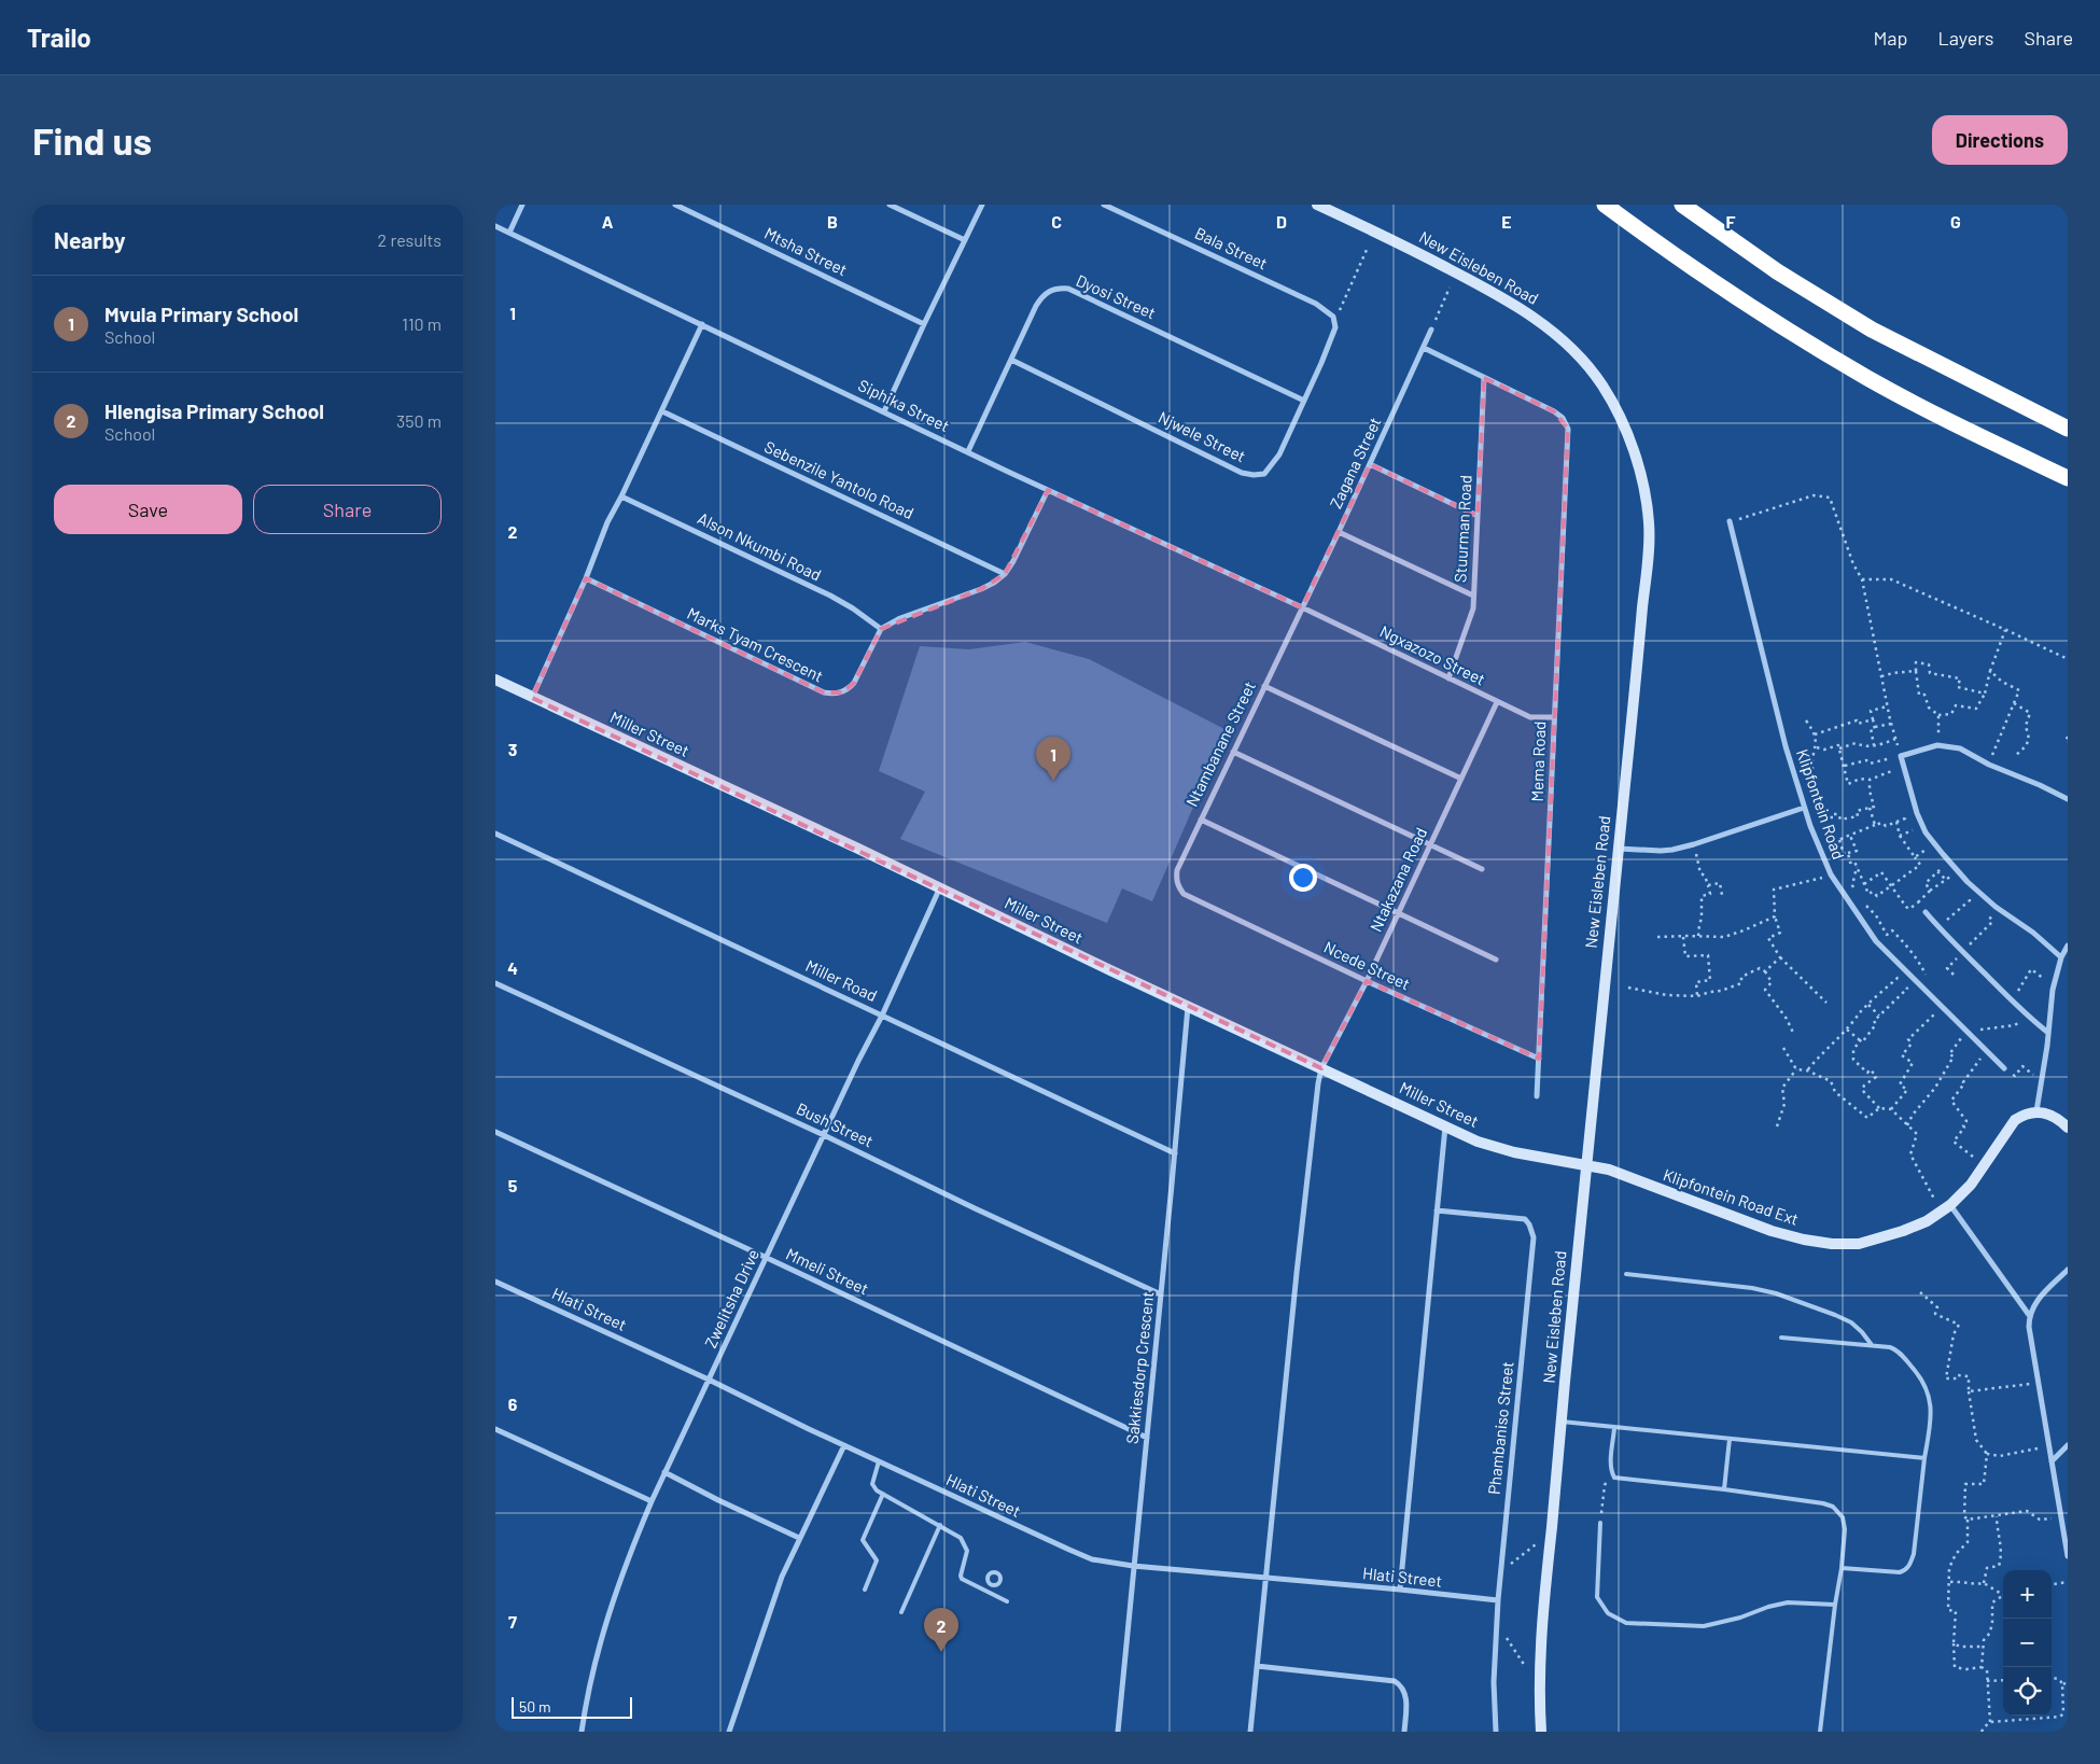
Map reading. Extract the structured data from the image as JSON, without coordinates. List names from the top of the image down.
{
  "streets": {
    "street": [
      "Bala Street",
      "Mtsha Street",
      "New Eisleben Road",
      "Dyosi Street",
      "Siphika Street",
      "Njwele Street",
      "Zagana Street",
      "Sebenzile Yantolo Road",
      "Stuurman Road",
      "Alson Nkumbi Road",
      "Marks Tyam Crescent",
      "Ngxazozo Street",
      "Miller Street",
      "Ntambanane Street",
      "Mema Road",
      "Klipfontein Road",
      "Ntakazana Road",
      "Ncede Street",
      "Miller Road",
      "Bush Street",
      "Klipfontein Road Ext",
      "Mmeli Street",
      "Zwelitsha Drive",
      "Hlati Street",
      "Sakkiesdorp Crescent",
      "Phambaniso Street"
    ]
  },
  "crossings": [
    ["Bala Street", "Njwele Street"],
    ["New Eisleben Road", "Miller Street"],
    ["New Eisleben Road", "Klipfontein Road Ext"],
    ["Dyosi Street", "Siphika Street"],
    ["Dyosi Street", "Njwele Street"],
    ["Siphika Street", "Zagana Street"],
    ["Siphika Street", "Ngxazozo Street"],
    ["Siphika Street", "Ntambanane Street"],
    ["Zagana Street", "Ngxazozo Street"],
    ["Zagana Street", "Ntambanane Street"],
    ["Stuurman Road", "Ngxazozo Street"],
    ["Stuurman Road", "Mema Road"],
    ["Alson Nkumbi Road", "Marks Tyam Crescent"],
    ["Ngxazozo Street", "Ntambanane Street"],
    ["Ngxazozo Street", "Mema Road"],
    ["Ngxazozo Street", "Ntakazana Road"],
    ["Miller Street", "Ntakazana Road"],
    ["Miller Street", "Klipfontein Road Ext"],
    ["Miller Street", "Zwelitsha Drive"],
    ["Miller Street", "Sakkiesdorp Crescent"],
    ["Ntambanane Street", "Ncede Street"],
    ["Mema Road", "Ncede Street"],
    ["Ntakazana Road", "Ncede Street"],
    ["Miller Road", "Zwelitsha Drive"],
    ["Miller Road", "Sakkiesdorp Crescent"],
    ["Bush Street", "Zwelitsha Drive"],
    ["Bush Street", "Sakkiesdorp Crescent"],
    ["Mmeli Street", "Zwelitsha Drive"],
    ["Mmeli Street", "Sakkiesdorp Crescent"],
    ["Zwelitsha Drive", "Hlati Street"],
    ["Hlati Street", "Sakkiesdorp Crescent"],
    ["Hlati Street", "Phambaniso Street"]
  ],
  "scale_bar": "50 m",
  "page": {
    "header": "Trailo",
    "nav": ["Map", "Layers", "Share"],
    "buttons": [
      "Directions",
      ["Save", "Share"]
    ],
    "title": "Find us",
    "heading": ["Nearby", "2 results"],
    "list": [
      {
        "mark": "1",
        "name": "Mvula Primary School",
        "note": "School",
        "value": "110 m"
      },
      {
        "mark": "2",
        "name": "Hlengisa Primary School",
        "note": "School",
        "value": "350 m"
      }
    ],
    "pins": ["1", "2"],
    "map_buttons": ["+", "−"],
    "scale": "50 m"
  },
  "grid": {
    "columns": [
      "A",
      "B",
      "C",
      "D",
      "E",
      "F",
      "G"
    ],
    "rows": [
      "1",
      "2",
      "3",
      "4",
      "5",
      "6",
      "7"
    ]
  }
}
